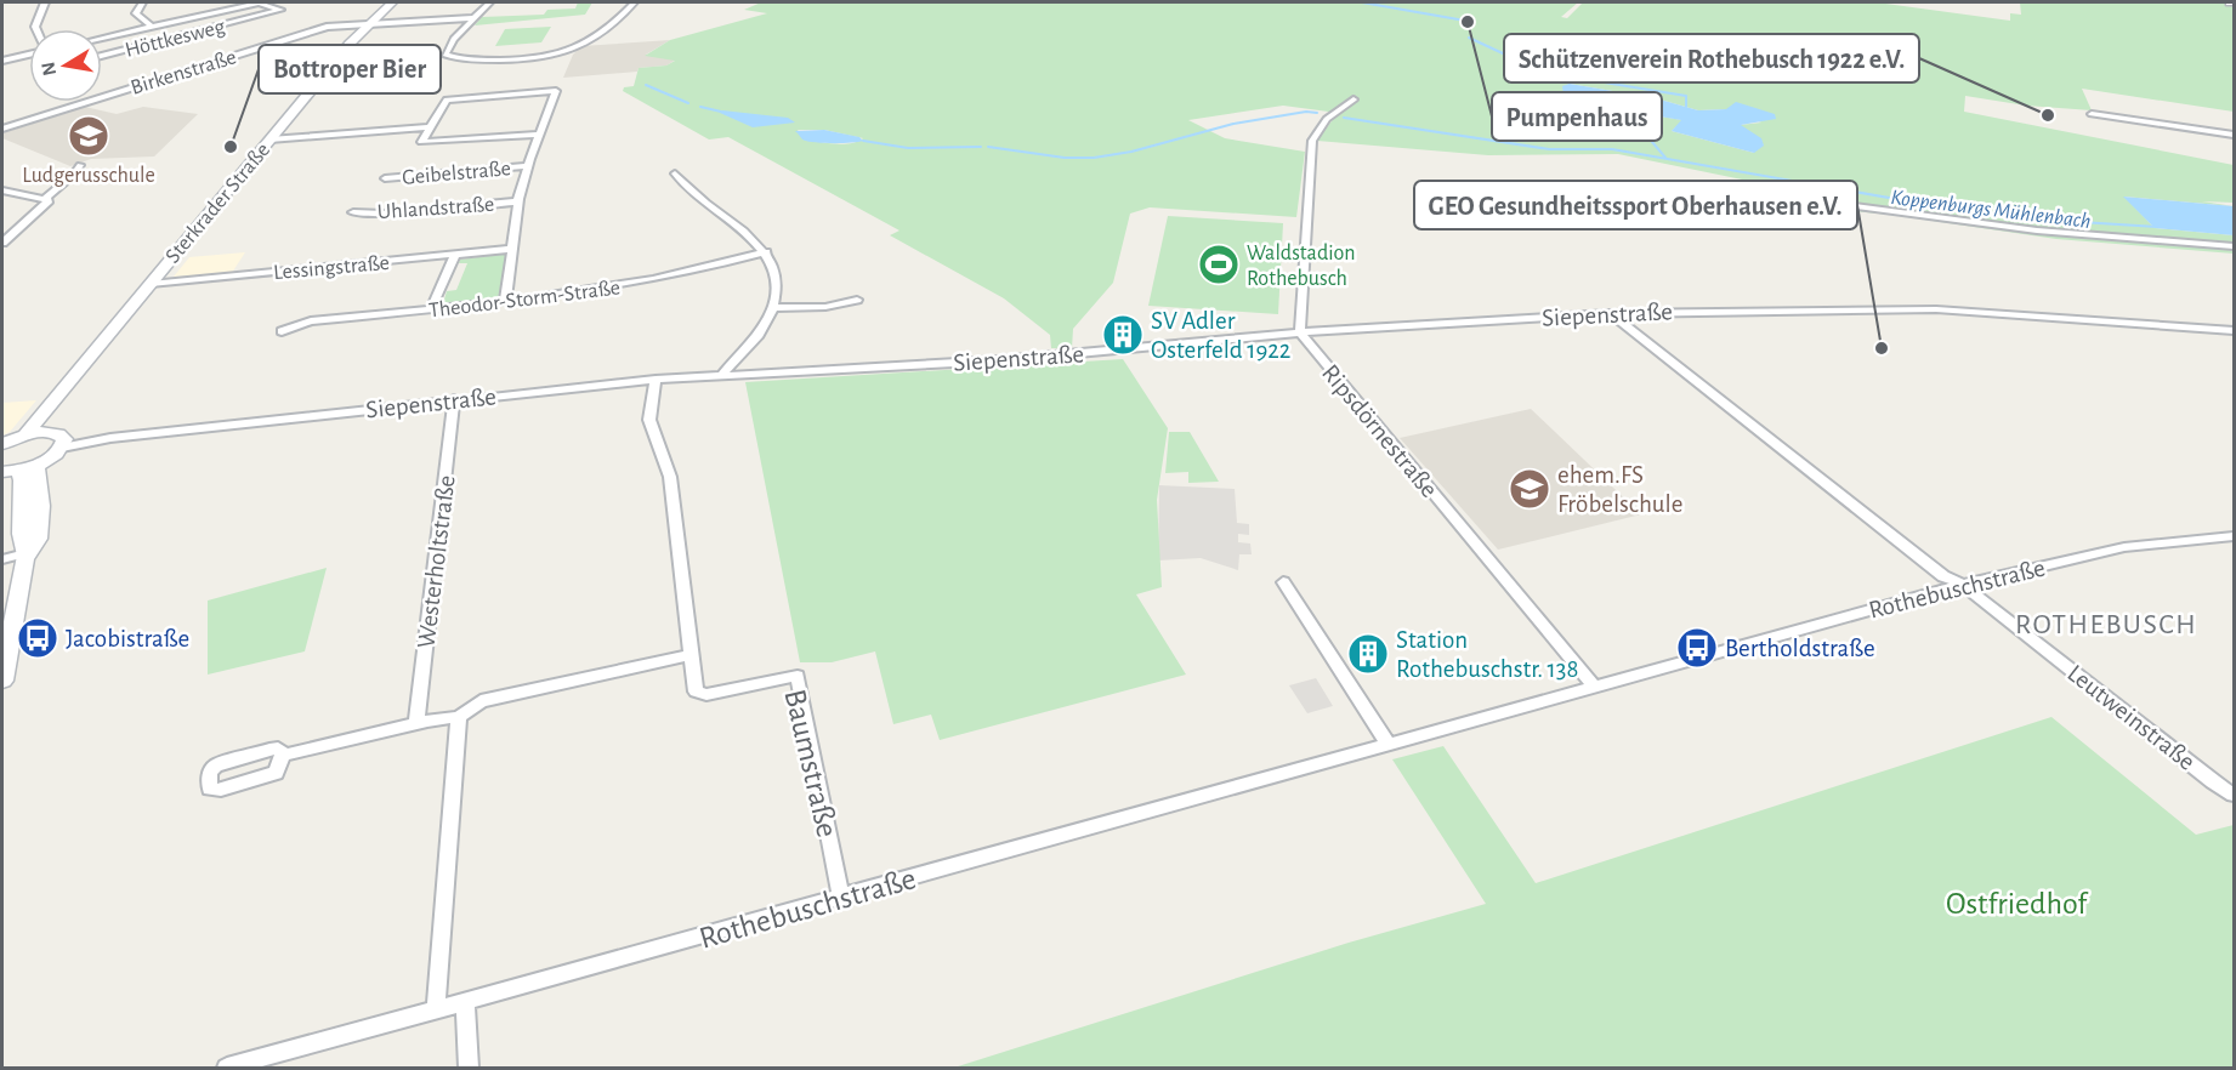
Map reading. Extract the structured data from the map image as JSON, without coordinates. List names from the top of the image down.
{
  "streets": {
    "main road": ["Sterkrader Straße"],
    "street": [
      "Höttkesweg",
      "Birkenstraße",
      "Geibelstraße",
      "Uhlandstraße",
      "Lessingstraße",
      "Theodor-Storm-Straße",
      "Siepenstraße",
      "Ripsdörnestraße",
      "Westerholtstraße",
      "Rothebuschstraße",
      "Leutweinstraße",
      "Baumstraße"
    ]
  },
  "crossings": [
    ["Birkenstraße", "Sterkrader Straße"],
    ["Sterkrader Straße", "Lessingstraße"],
    ["Siepenstraße", "Ripsdörnestraße"],
    ["Siepenstraße", "Westerholtstraße"],
    ["Siepenstraße", "Baumstraße"],
    ["Ripsdörnestraße", "Rothebuschstraße"],
    ["Rothebuschstraße", "Leutweinstraße"],
    ["Rothebuschstraße", "Baumstraße"]
  ],
  "districts": ["ROTHEBUSCH"],
  "water": ["Koppenburgs Mühlenbach"],
  "parks": ["Ostfriedhof"],
  "places": {
    "other": [
      "Pumpenhaus",
      "Schützenverein Rothebusch 1922 e.V.",
      "Bottroper Bier",
      "GEO Gesundheitssport Oberhausen e.V."
    ],
    "school or university": ["Ludgerusschule", "ehem.FS Fröbelschule"],
    "sports": ["Waldstadion Rothebusch"],
    "building": ["SV Adler Osterfeld 1922", "Station Rothebuschstr. 138"],
    "bus stop": ["Jacobistraße", "Bertholdstraße"]
  },
  "north": "left"
}
